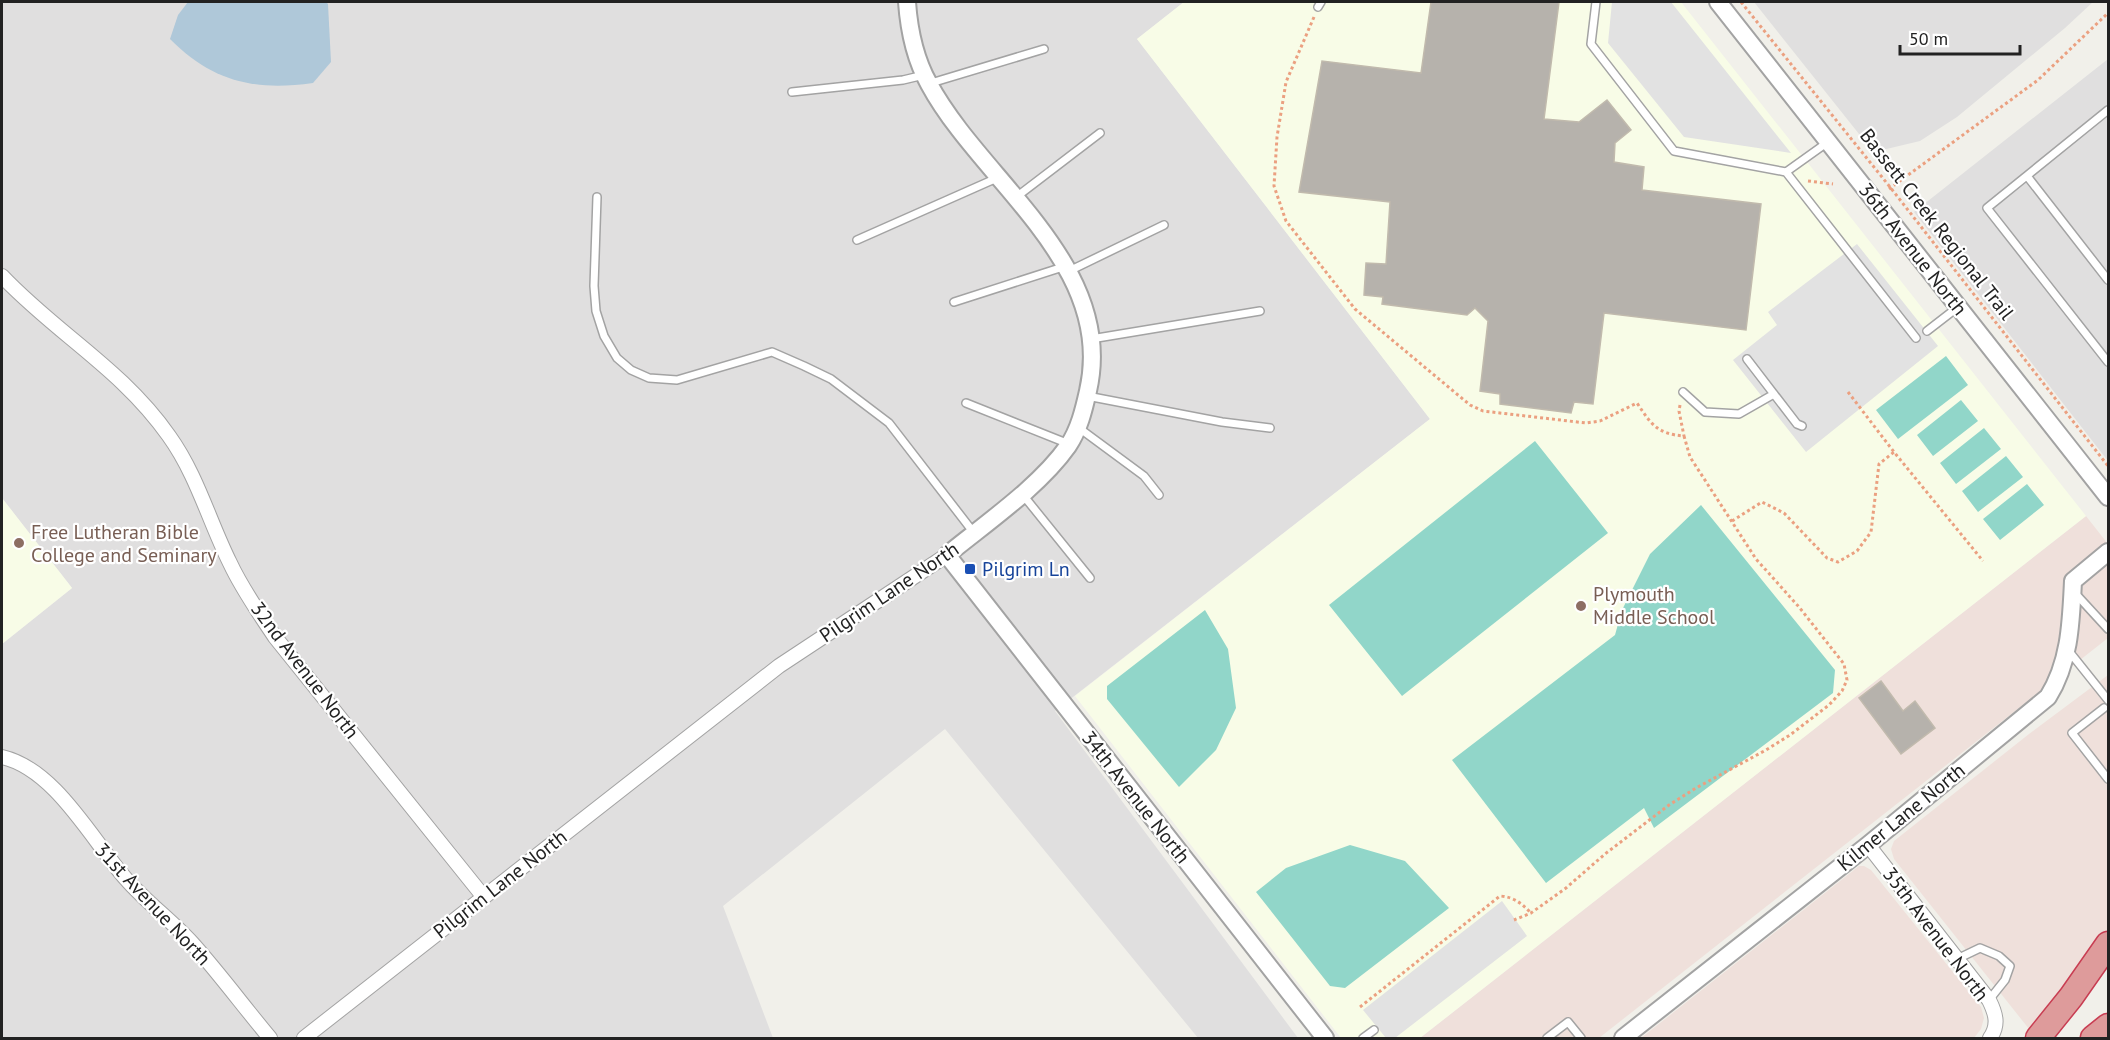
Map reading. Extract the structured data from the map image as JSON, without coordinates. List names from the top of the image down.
{
  "streets": {
    "street": [
      "36th Avenue North",
      "Pilgrim Lane North",
      "32nd Avenue North",
      "34th Avenue North",
      "Kilmer Lane North",
      "31st Avenue North",
      "35th Avenue North"
    ],
    "path": ["Bassett Creek Regional Trail"]
  },
  "crossings": [
    ["Pilgrim Lane North", "32nd Avenue North"],
    ["Pilgrim Lane North", "34th Avenue North"],
    ["Kilmer Lane North", "35th Avenue North"]
  ],
  "places": {
    "other": ["Free Lutheran Bible College and Seminary", "Plymouth Middle School"],
    "transit": ["Pilgrim Ln"]
  },
  "scale_bar": "50 m"
}
